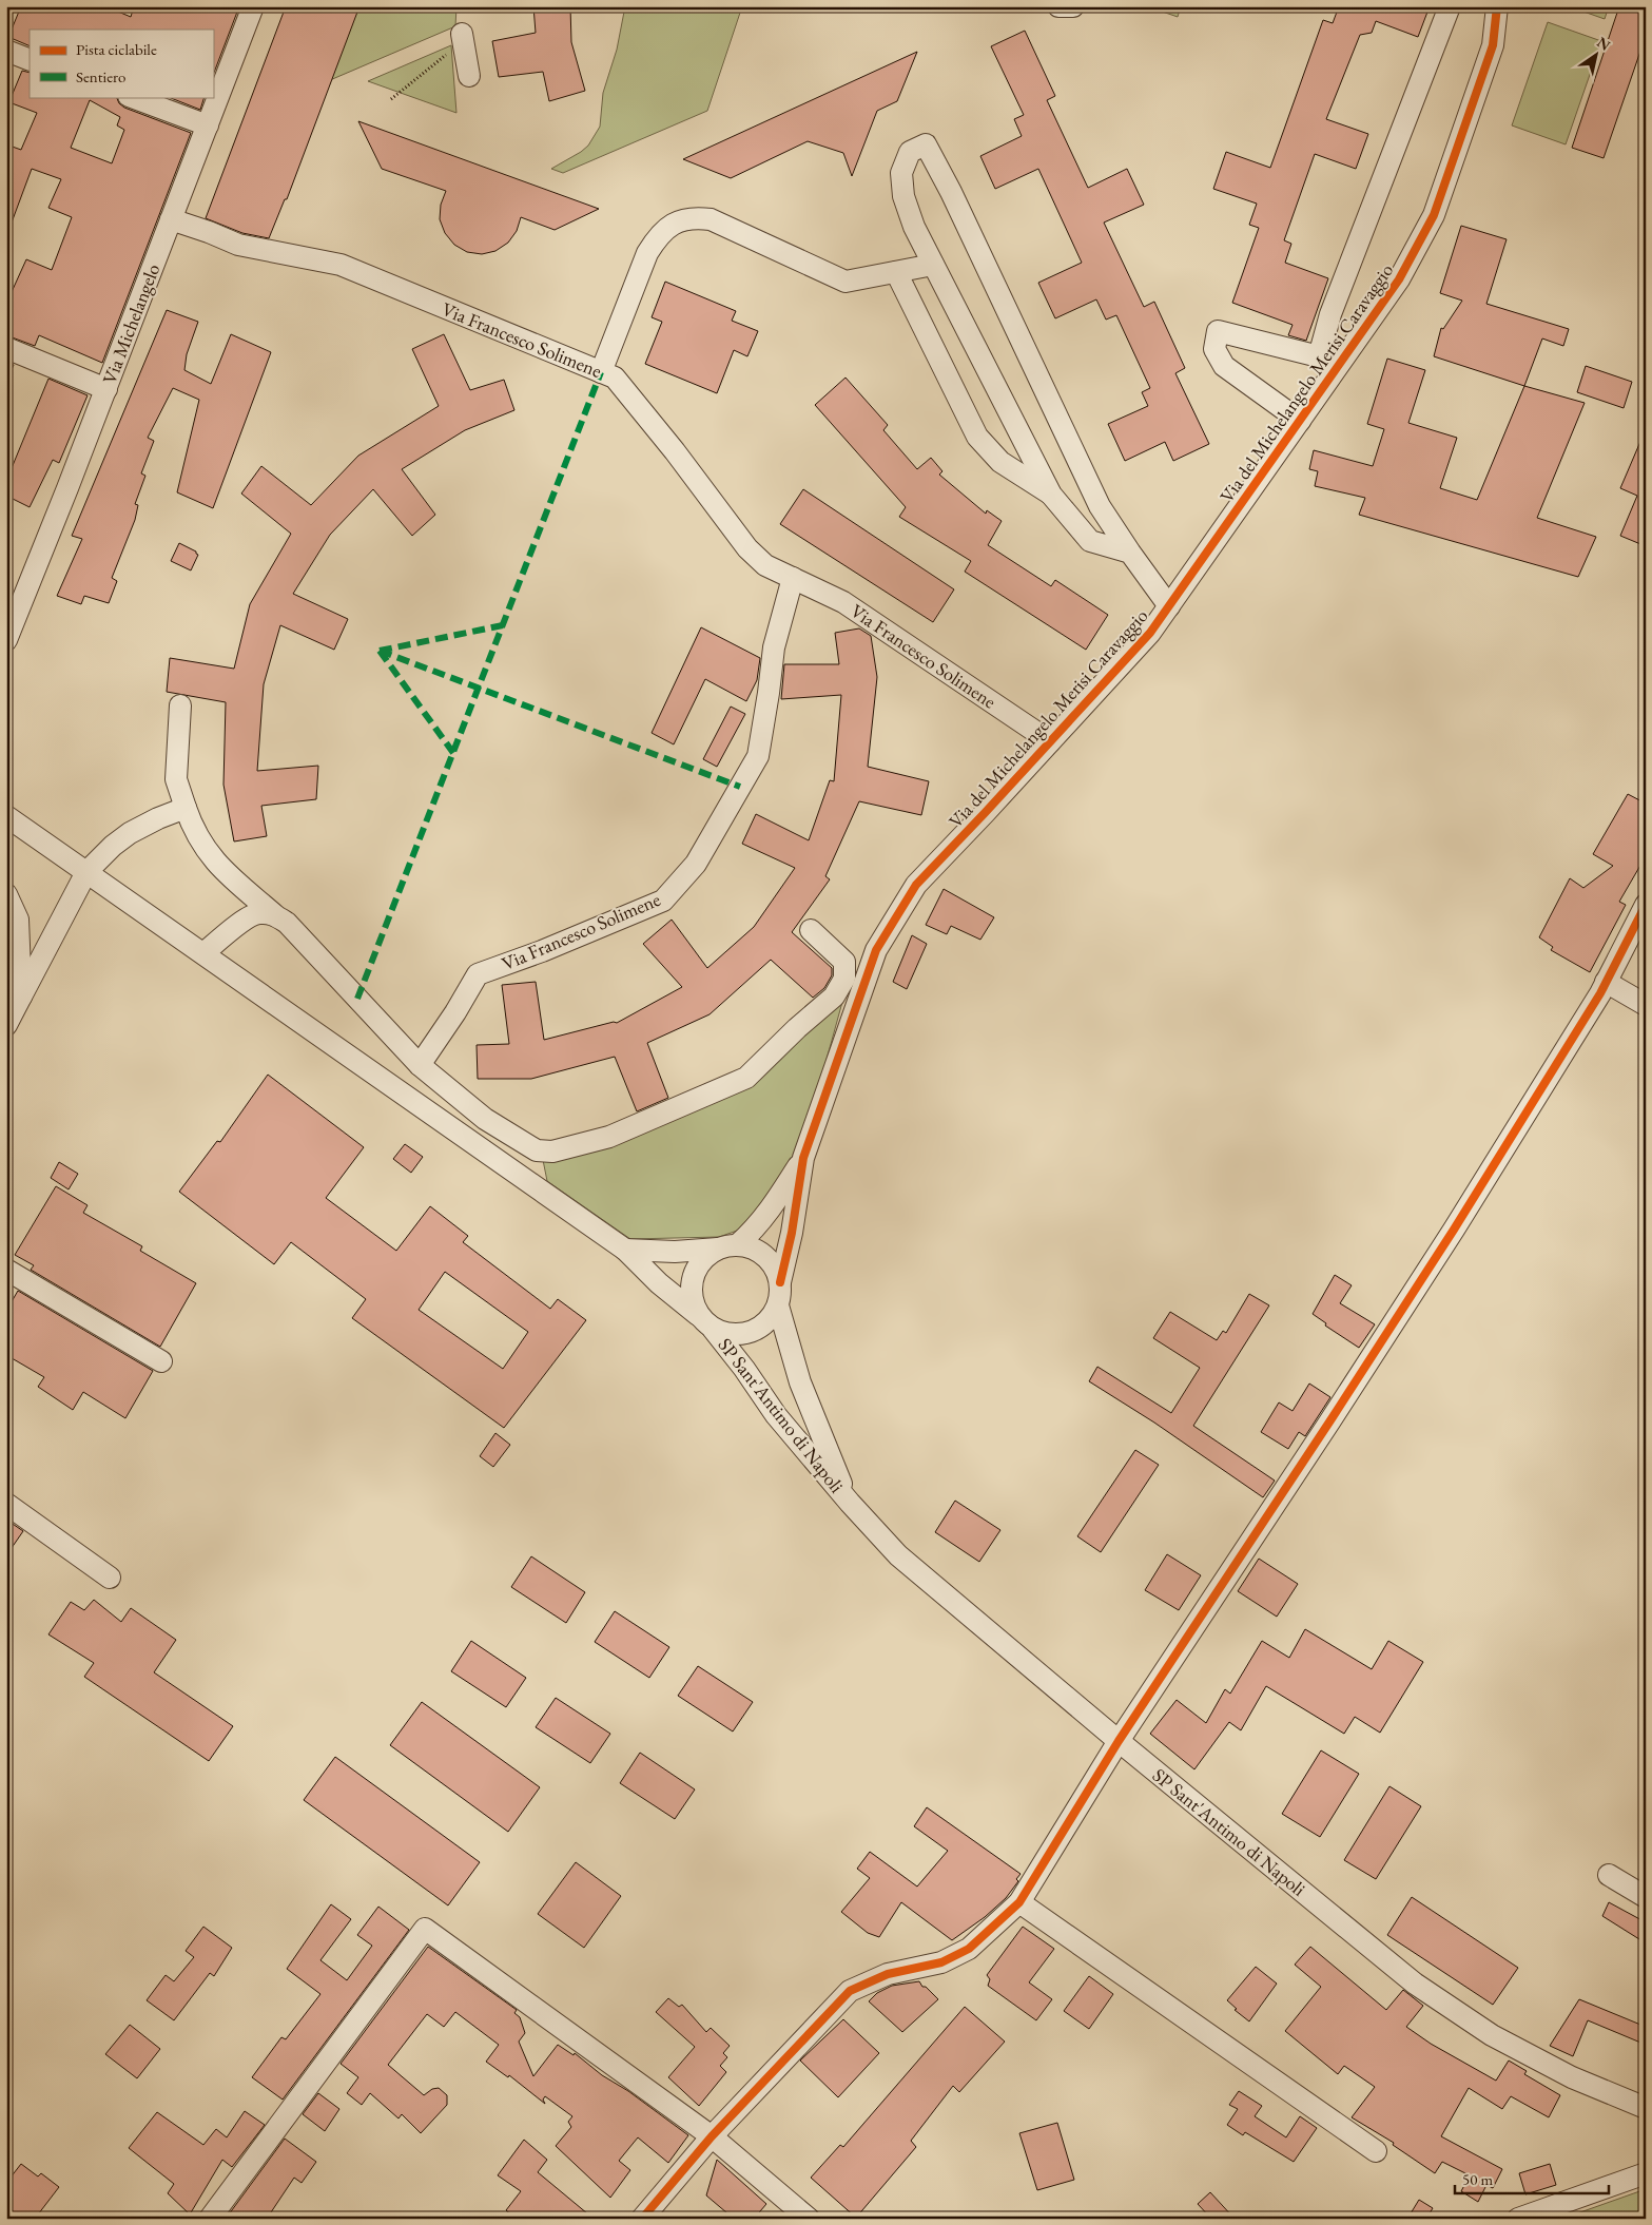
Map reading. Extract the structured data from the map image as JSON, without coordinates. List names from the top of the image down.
{
  "streets": {
    "street": [
      "Via Michelangelo",
      "Via Francesco Solimene",
      "Via del Michelangelo Merisi Caravaggio",
      "SP Sant'Antimo di Napoli"
    ]
  },
  "crossings": [
    ["Via Michelangelo", "Via Francesco Solimene"],
    ["Via Francesco Solimene", "Via del Michelangelo Merisi Caravaggio"],
    ["Via del Michelangelo Merisi Caravaggio", "SP Sant'Antimo di Napoli"]
  ],
  "legend": ["Pista ciclabile", "Sentiero"],
  "scale_bar": "50 m",
  "north": "top right"
}
